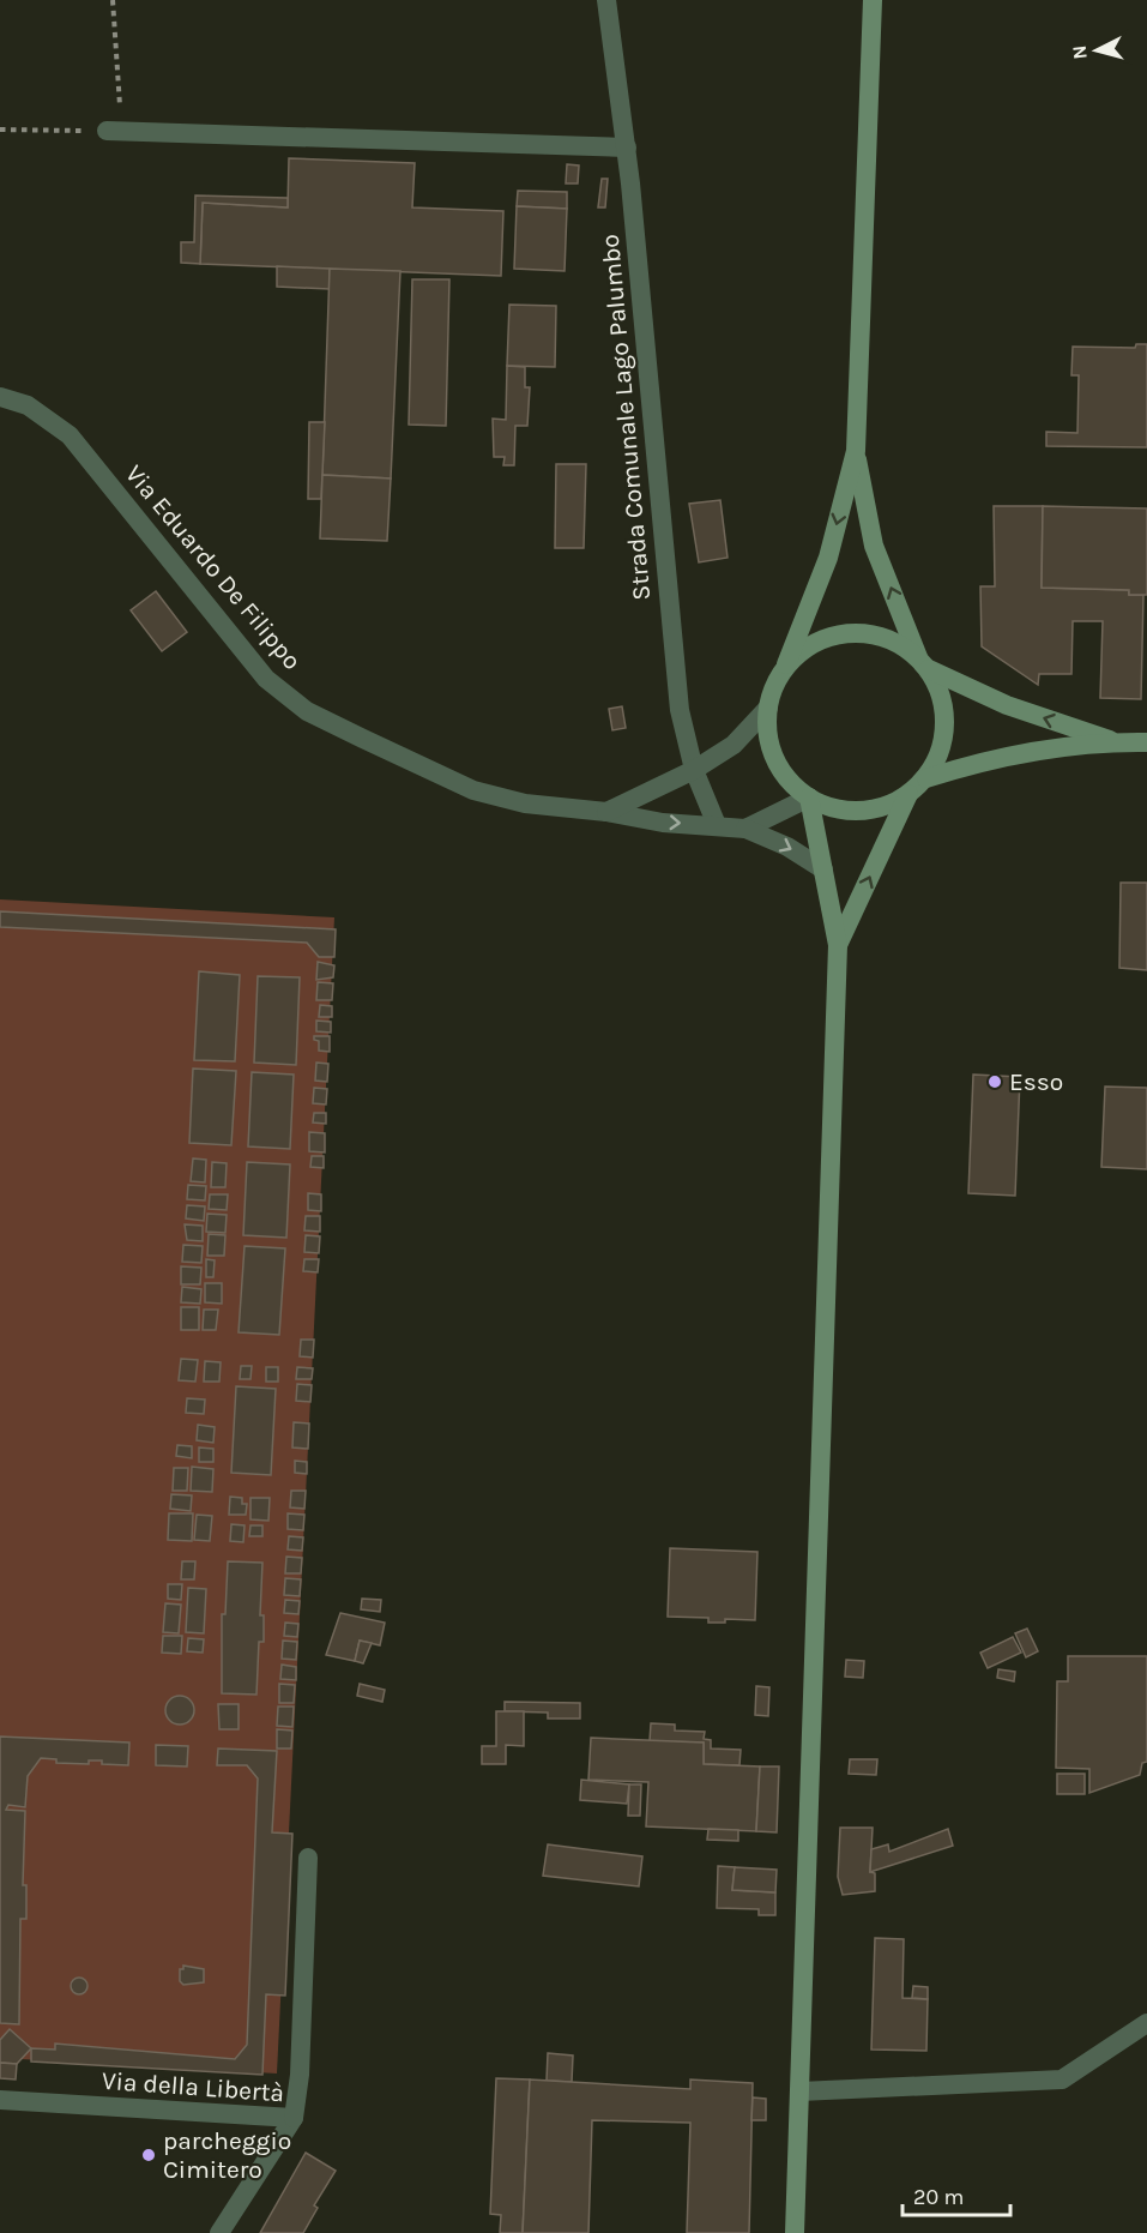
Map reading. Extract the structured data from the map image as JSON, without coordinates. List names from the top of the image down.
{
  "streets": {
    "street": ["Strada Comunale Lago Palumbo", "Via Eduardo De Filippo", "Via della Libertà"]
  },
  "crossings": [
    ["Strada Comunale Lago Palumbo", "Via Eduardo De Filippo"]
  ],
  "places": ["Esso", "parcheggio Cimitero"],
  "scale_bar": "20 m",
  "north": "left"
}
